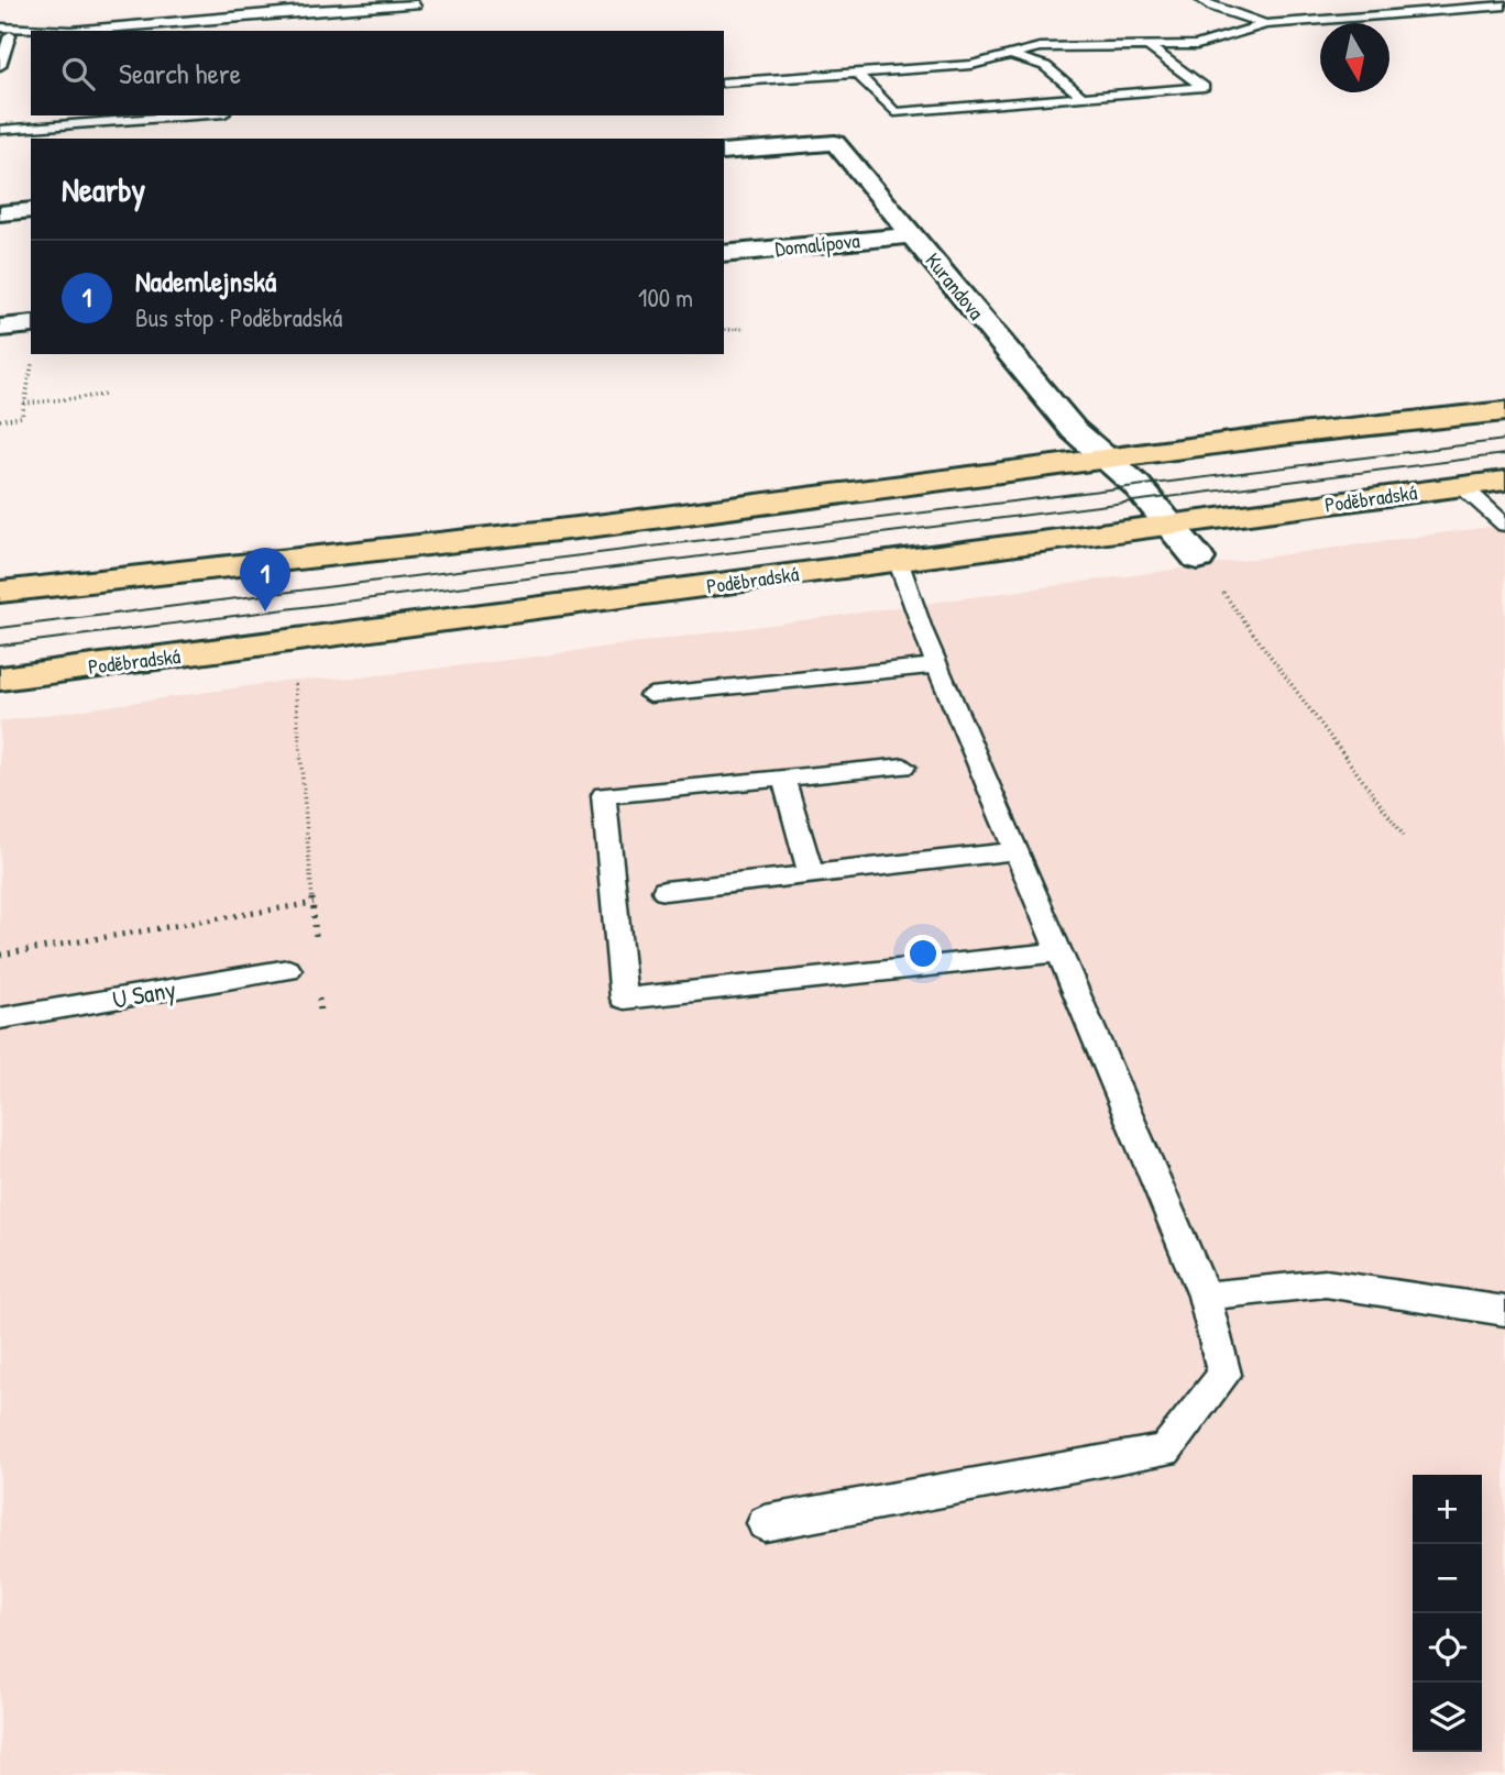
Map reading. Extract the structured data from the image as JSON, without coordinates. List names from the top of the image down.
{
  "streets": {
    "main road": ["Poděbradská"],
    "street": ["Domalípova", "Kurandova"],
    "lane": ["U Sany"]
  },
  "crossings": [
    ["Domalípova", "Kurandova"],
    ["Kurandova", "Poděbradská"]
  ],
  "north": "bottom",
  "page": {
    "search": "Search here",
    "heading": "Nearby",
    "list": [
      {
        "mark": "1",
        "name": "Nademlejnská",
        "note": "Bus stop · Poděbradská",
        "value": "100 m"
      }
    ],
    "pins": "1",
    "map_buttons": ["+", "−"]
  }
}
